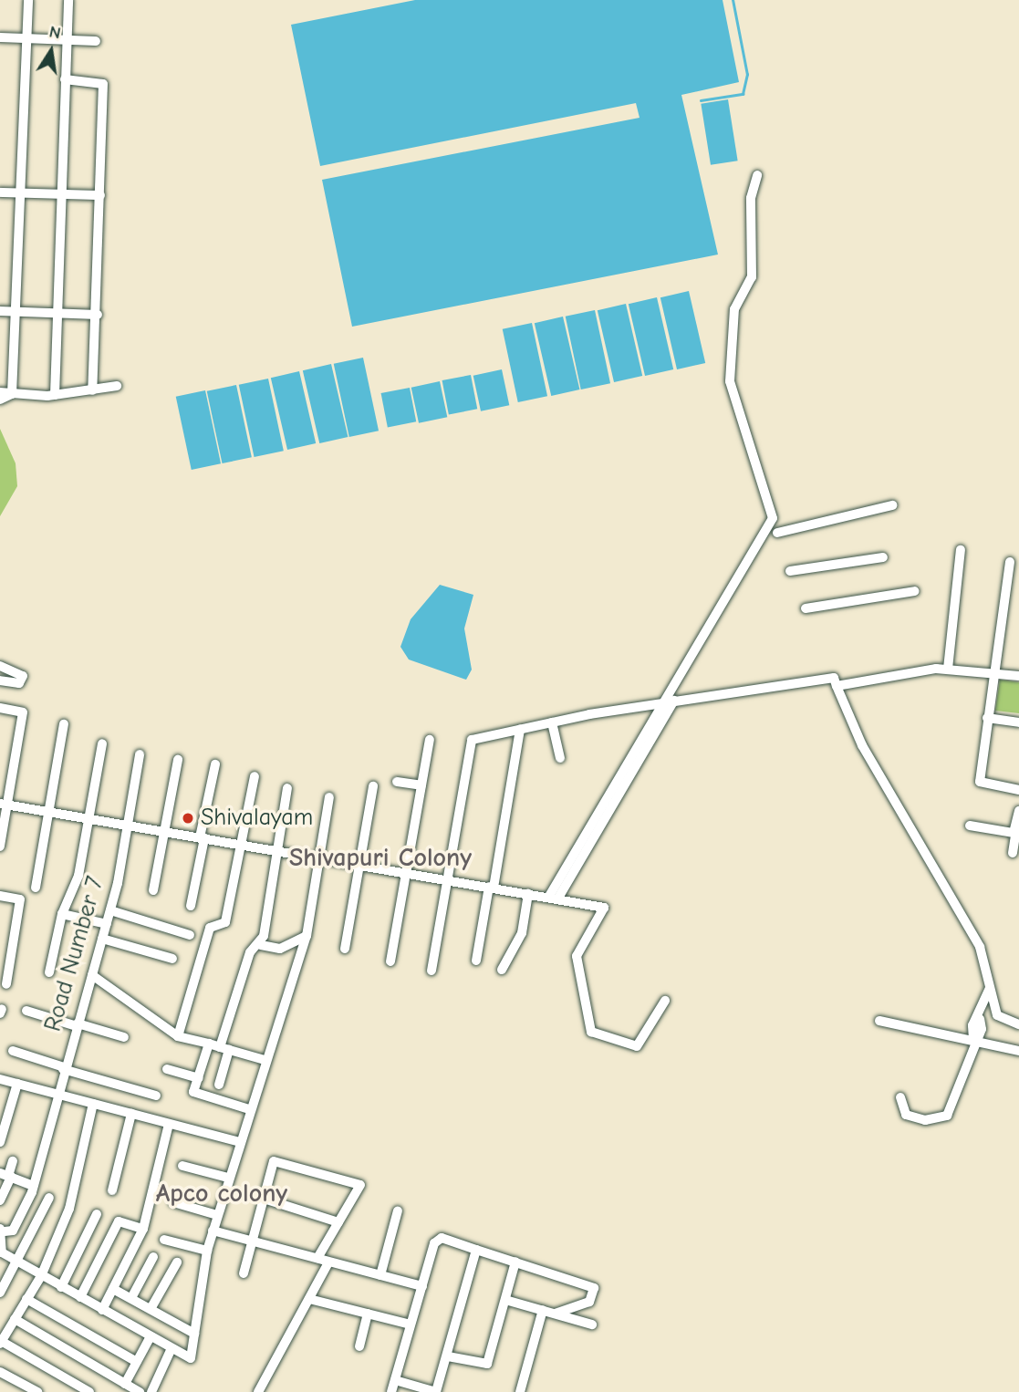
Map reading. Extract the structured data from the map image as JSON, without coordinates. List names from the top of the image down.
{
  "streets": {
    "street": ["Road Number 7"]
  },
  "districts": ["Shivapuri Colony", "Apco colony"],
  "places": ["Shivalayam"],
  "north": "top"
}
